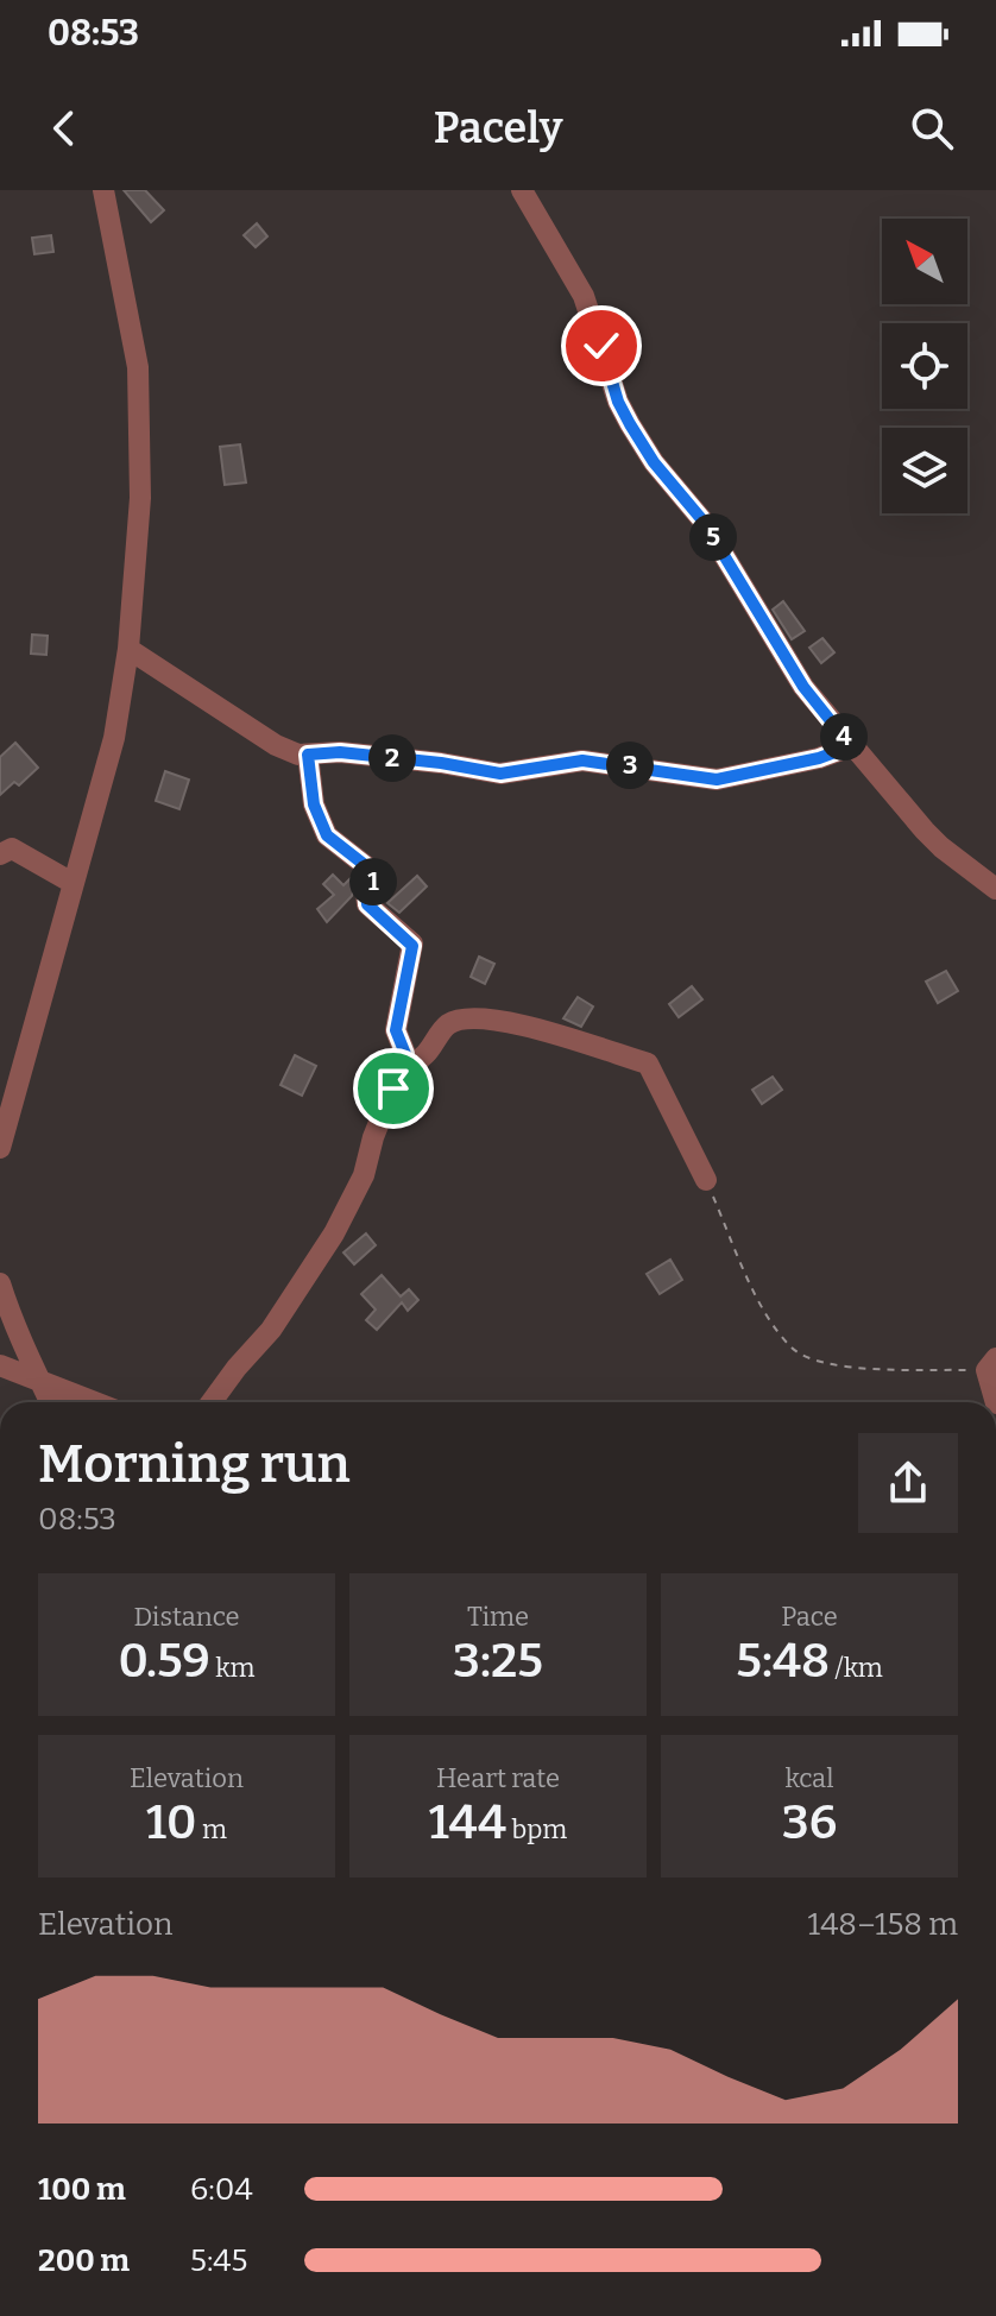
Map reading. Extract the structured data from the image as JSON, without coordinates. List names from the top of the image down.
{
  "north": "top left",
  "page": {
    "status": "08:53",
    "header": "Pacely",
    "pins": [
      "5",
      "4",
      "2",
      "3",
      "1"
    ],
    "heading": ["Morning run", "08:53"],
    "stats": [
      ["Distance", "0.59 km"],
      ["Time", "3:25"],
      ["Pace", "5:48 /km"],
      ["Elevation", "10 m"],
      ["Heart rate", "144 bpm"],
      ["kcal", "36"]
    ],
    "chart": ["Elevation", "148–158 m"],
    "list": [
      {
        "name": "100 m",
        "note": "6:04"
      },
      {
        "name": "200 m",
        "note": "5:45"
      }
    ]
  }
}
